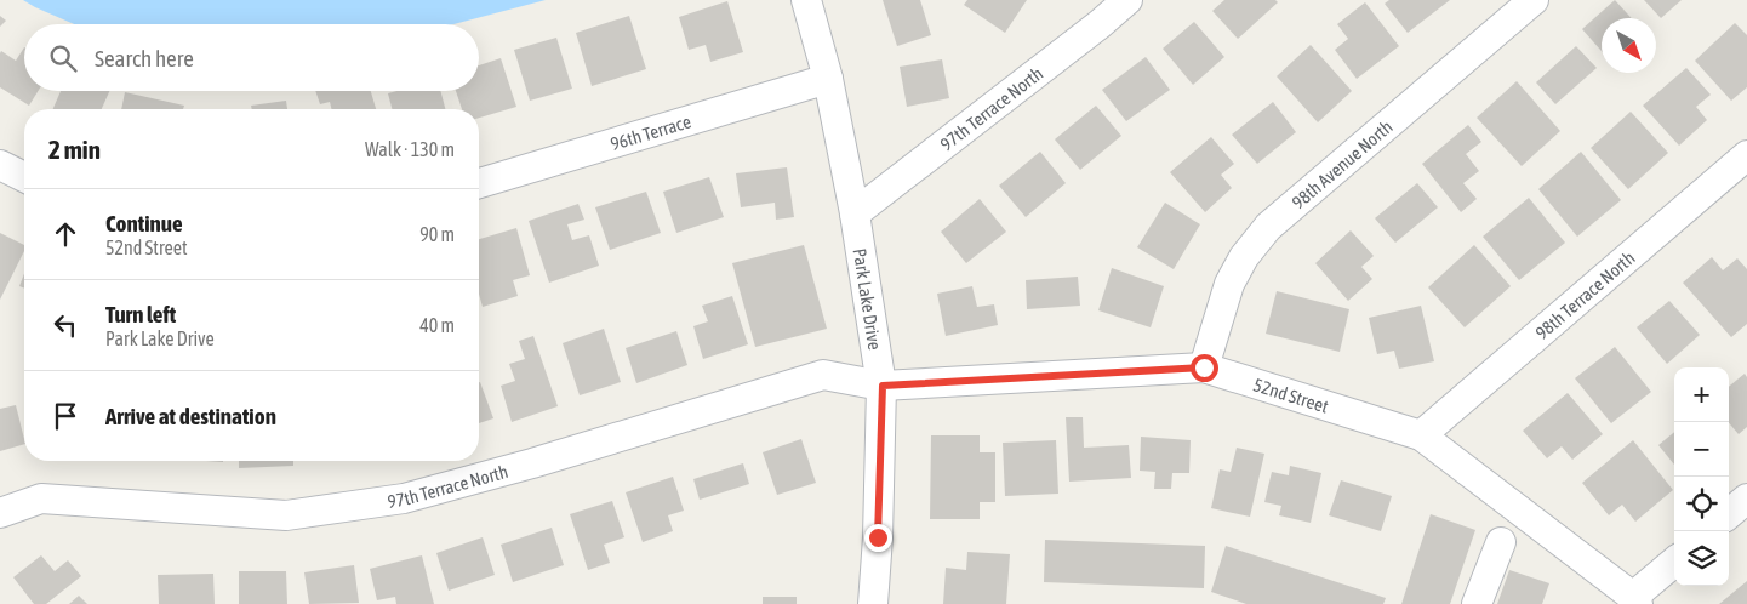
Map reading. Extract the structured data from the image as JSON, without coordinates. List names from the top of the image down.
{
  "streets": {
    "street": [
      "97th Terrace North",
      "96th Terrace",
      "98th Avenue North",
      "98th Terrace North",
      "Park Lake Drive",
      "52nd Street"
    ]
  },
  "crossings": [
    ["97th Terrace North", "Park Lake Drive"],
    ["97th Terrace North", "52nd Street"],
    ["96th Terrace", "Park Lake Drive"],
    ["98th Avenue North", "52nd Street"],
    ["98th Terrace North", "52nd Street"],
    ["Park Lake Drive", "52nd Street"]
  ],
  "north": "bottom right",
  "page": {
    "search": "Search here",
    "heading": ["2 min", "Walk · 130 m"],
    "list": [
      ["Continue", "52nd Street", "90 m"],
      ["Turn left", "Park Lake Drive", "40 m"],
      "Arrive at destination"
    ],
    "map_buttons": ["+", "−"]
  }
}
